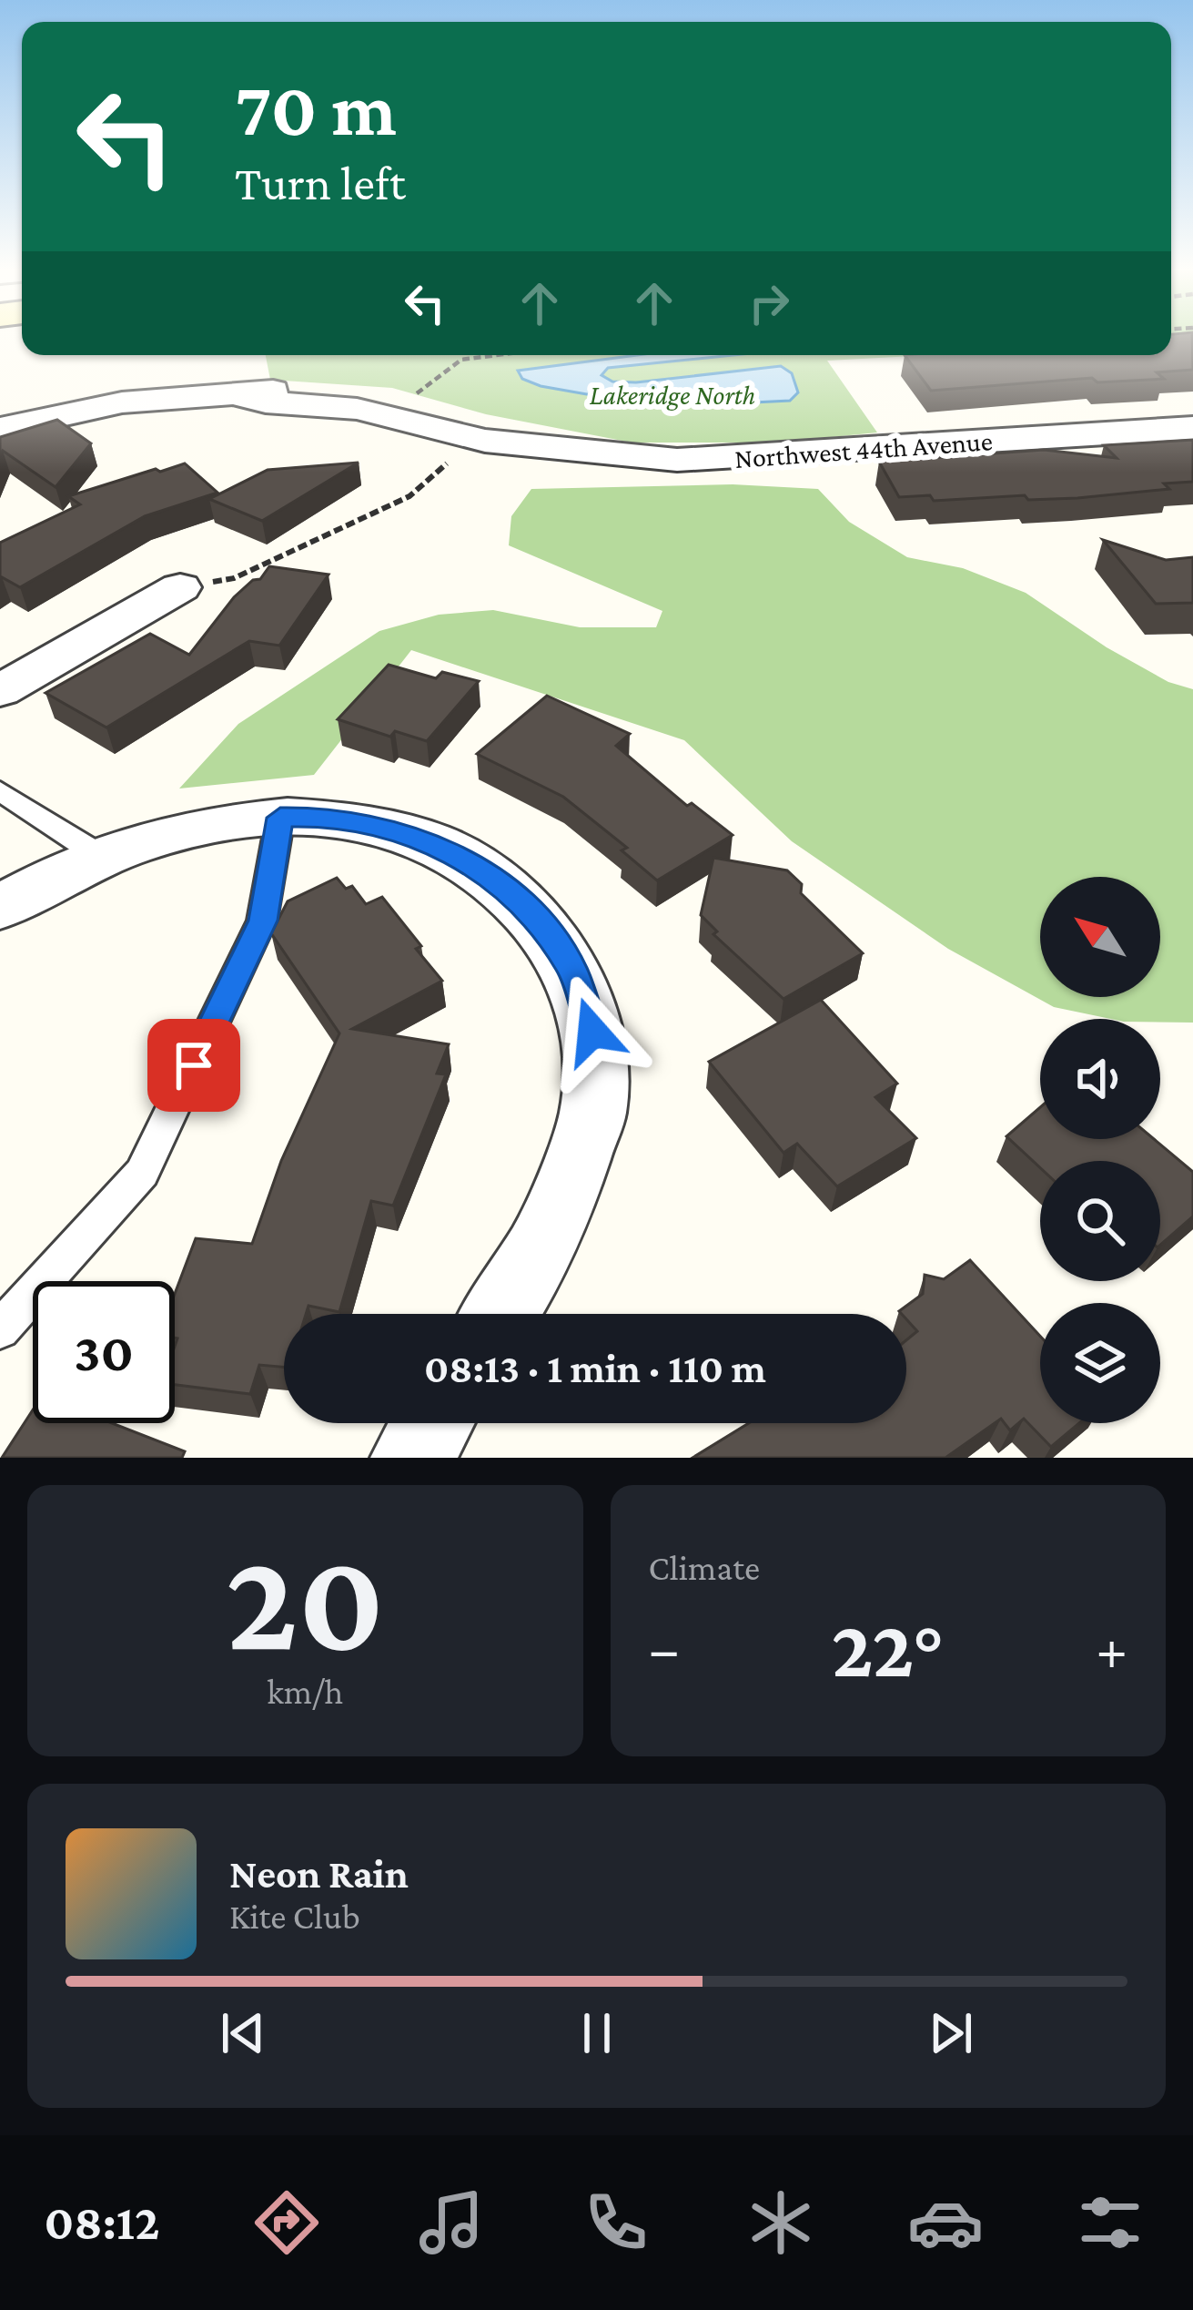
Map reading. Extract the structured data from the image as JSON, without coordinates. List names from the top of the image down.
{
  "streets": {
    "street": ["Northwest 44th Avenue"]
  },
  "parks": ["Lakeridge North"],
  "north": "top left",
  "page": {
    "turn": ["70 m", "Turn left"],
    "limit": "30",
    "trip": "08:13 · 1 min · 110 m",
    "tile": [
      ["20", "km/h"],
      "Climate"
    ],
    "heat": ["−", "22°", "+"],
    "song": ["Neon Rain", "Kite Club"],
    "tabs": "08:12"
  }
}
